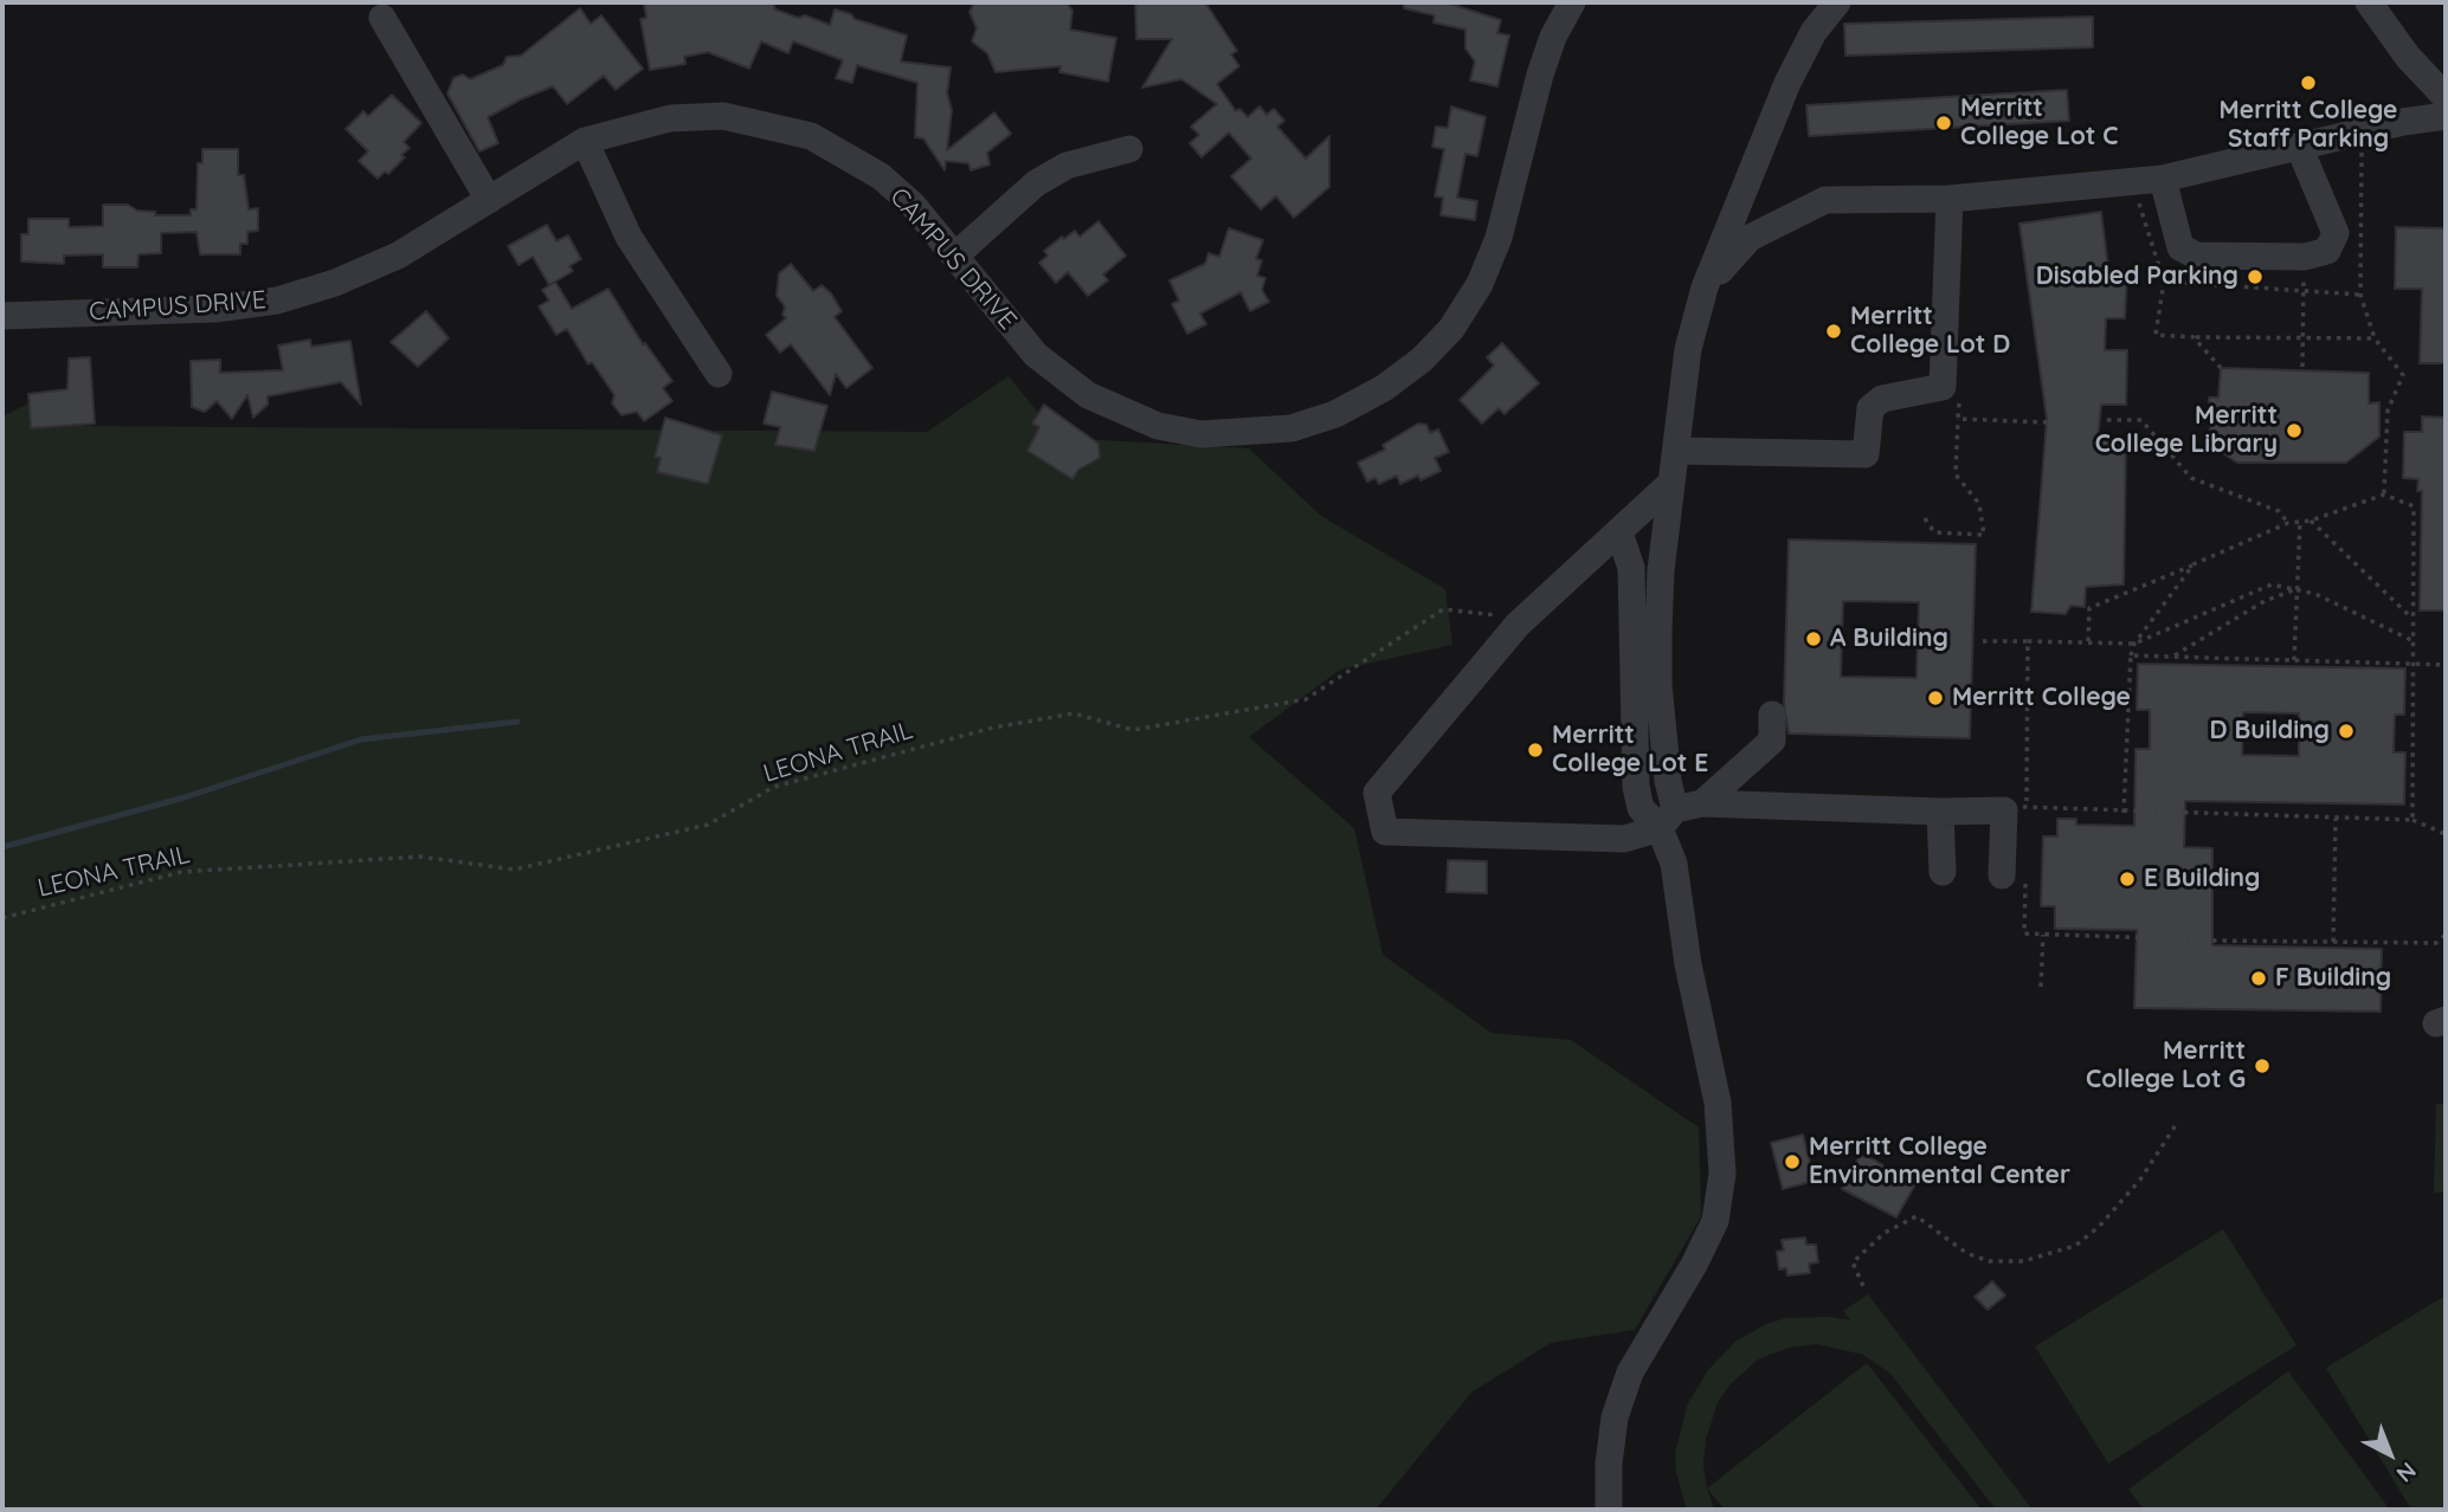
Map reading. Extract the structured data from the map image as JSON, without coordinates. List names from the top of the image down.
{
  "streets": {
    "street": ["CAMPUS DRIVE"],
    "path": ["LEONA TRAIL"]
  },
  "places": [
    "Merritt College Staff Parking",
    "Merritt College Lot C",
    "Disabled Parking",
    "Merritt College Lot D",
    "Merritt College Library",
    "A Building",
    "Merritt College",
    "D Building",
    "Merritt College Lot E",
    "E Building",
    "F Building",
    "Merritt College Lot G",
    "Merritt College Environmental Center"
  ],
  "north": "bottom right"
}
